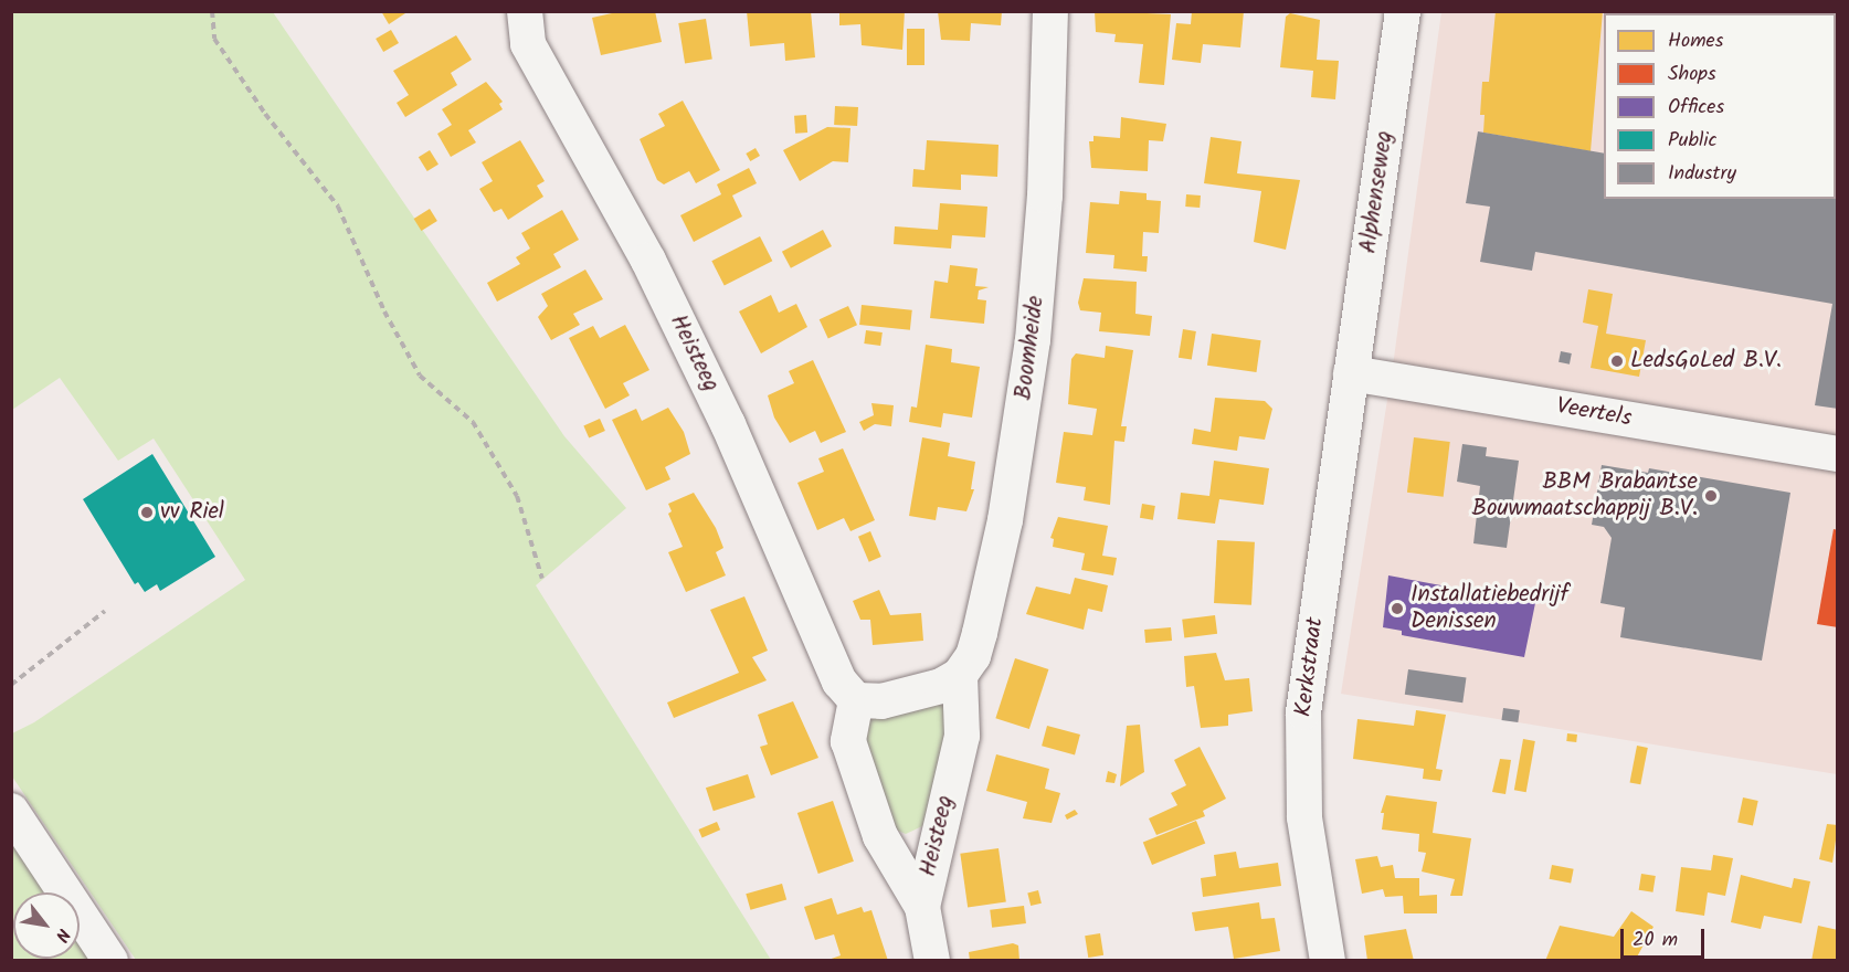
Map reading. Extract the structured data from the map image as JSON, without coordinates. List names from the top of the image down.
{
  "streets": {
    "street": [
      "Alphenseweg",
      "Boomheide",
      "Heisteeg",
      "Veertels",
      "Kerkstraat"
    ]
  },
  "crossings": [
    ["Alphenseweg", "Veertels"],
    ["Alphenseweg", "Kerkstraat"],
    ["Boomheide", "Heisteeg"],
    ["Veertels", "Kerkstraat"]
  ],
  "places": [
    "LedsGoLed B.V.",
    "BBM Brabantse Bouwmaatschappij B.V.",
    "vv Riel",
    "Installatiebedrijf Denissen"
  ],
  "legend": [
    "Homes",
    "Shops",
    "Offices",
    "Public",
    "Industry"
  ],
  "scale_bar": "20 m",
  "north": "bottom right"
}
